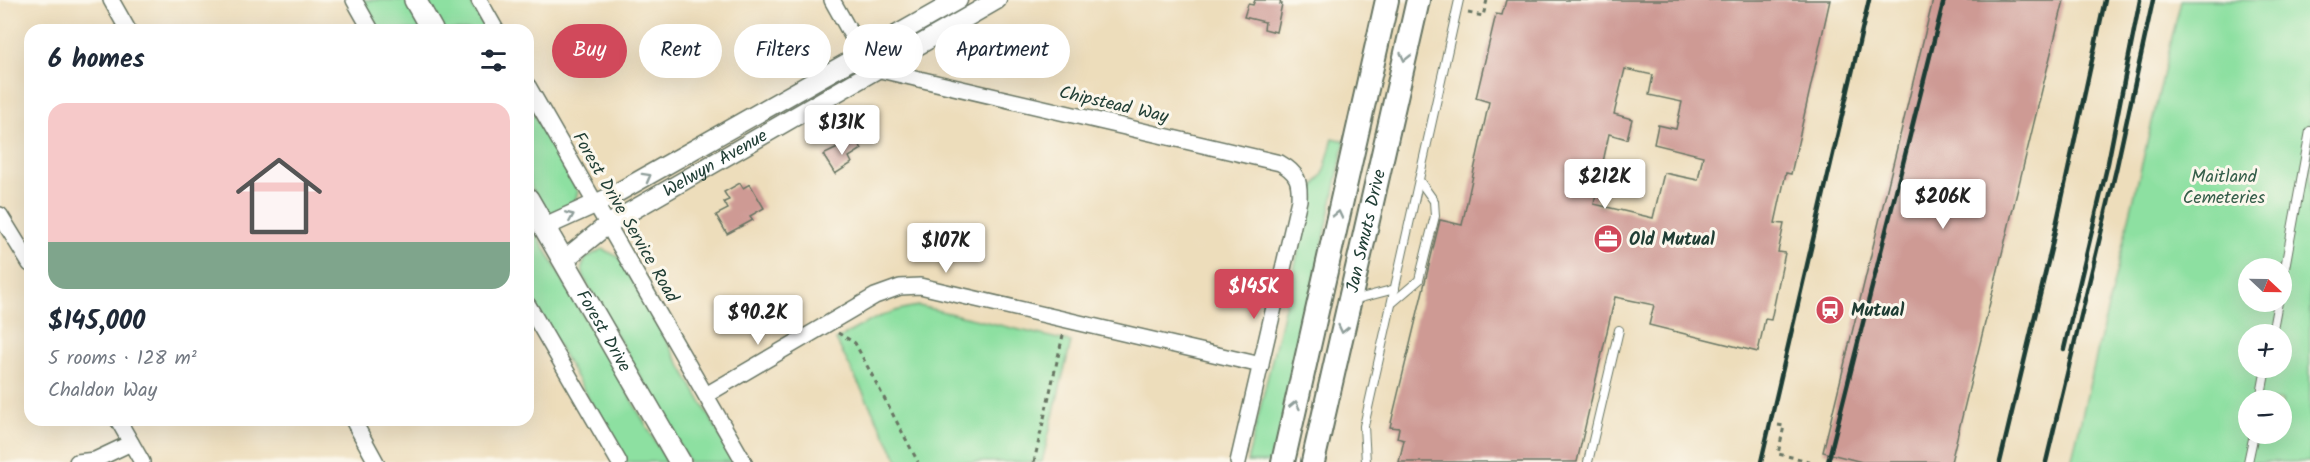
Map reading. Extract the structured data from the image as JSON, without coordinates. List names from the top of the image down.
{
  "streets": {
    "main road": ["Jan Smuts Drive", "Forest Drive"],
    "street": ["Chipstead Way", "Welwyn Avenue", "Forest Drive Service Road"]
  },
  "crossings": [
    ["Welwyn Avenue", "Forest Drive Service Road"],
    ["Welwyn Avenue", "Forest Drive"]
  ],
  "parks": ["Maitland Cemeteries"],
  "places": {
    "office": ["Old Mutual"],
    "station": ["Mutual"]
  },
  "north": "right",
  "page": {
    "chip": [
      "Buy",
      "Rent",
      "Filters",
      "New",
      "Apartment"
    ],
    "heading": "6 homes",
    "list": [
      {
        "name": "$145,000",
        "note": "5 rooms · 128 m² · Chaldon Way"
      }
    ],
    "price": [
      "$131K",
      "$212K",
      "$206K",
      "$107K",
      "$145K",
      "$90.2K"
    ],
    "map_buttons": ["+", "−"]
  }
}
